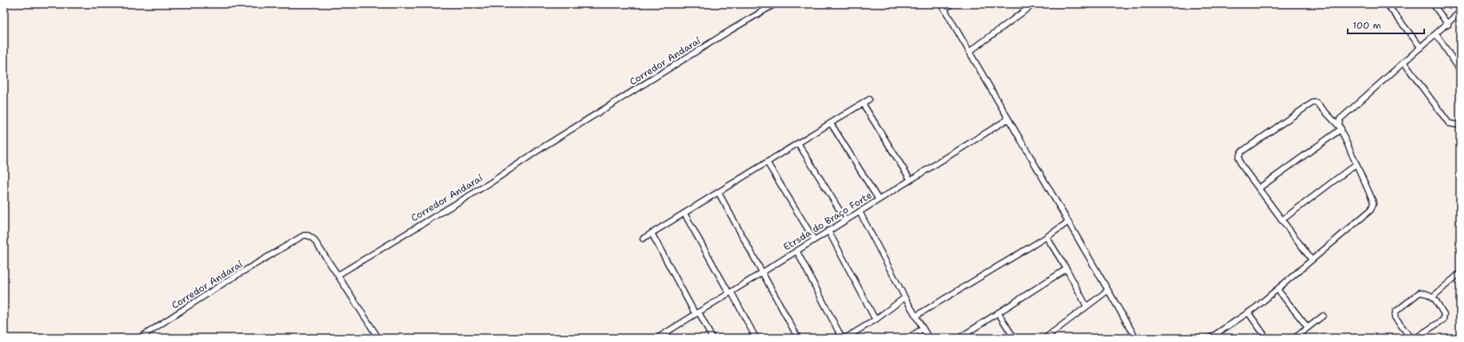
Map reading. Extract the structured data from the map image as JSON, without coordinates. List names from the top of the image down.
{
  "streets": {
    "street": ["Corredor Andaraí", "Etrsda do Braço Forte"]
  },
  "scale_bar": "100 m"
}
